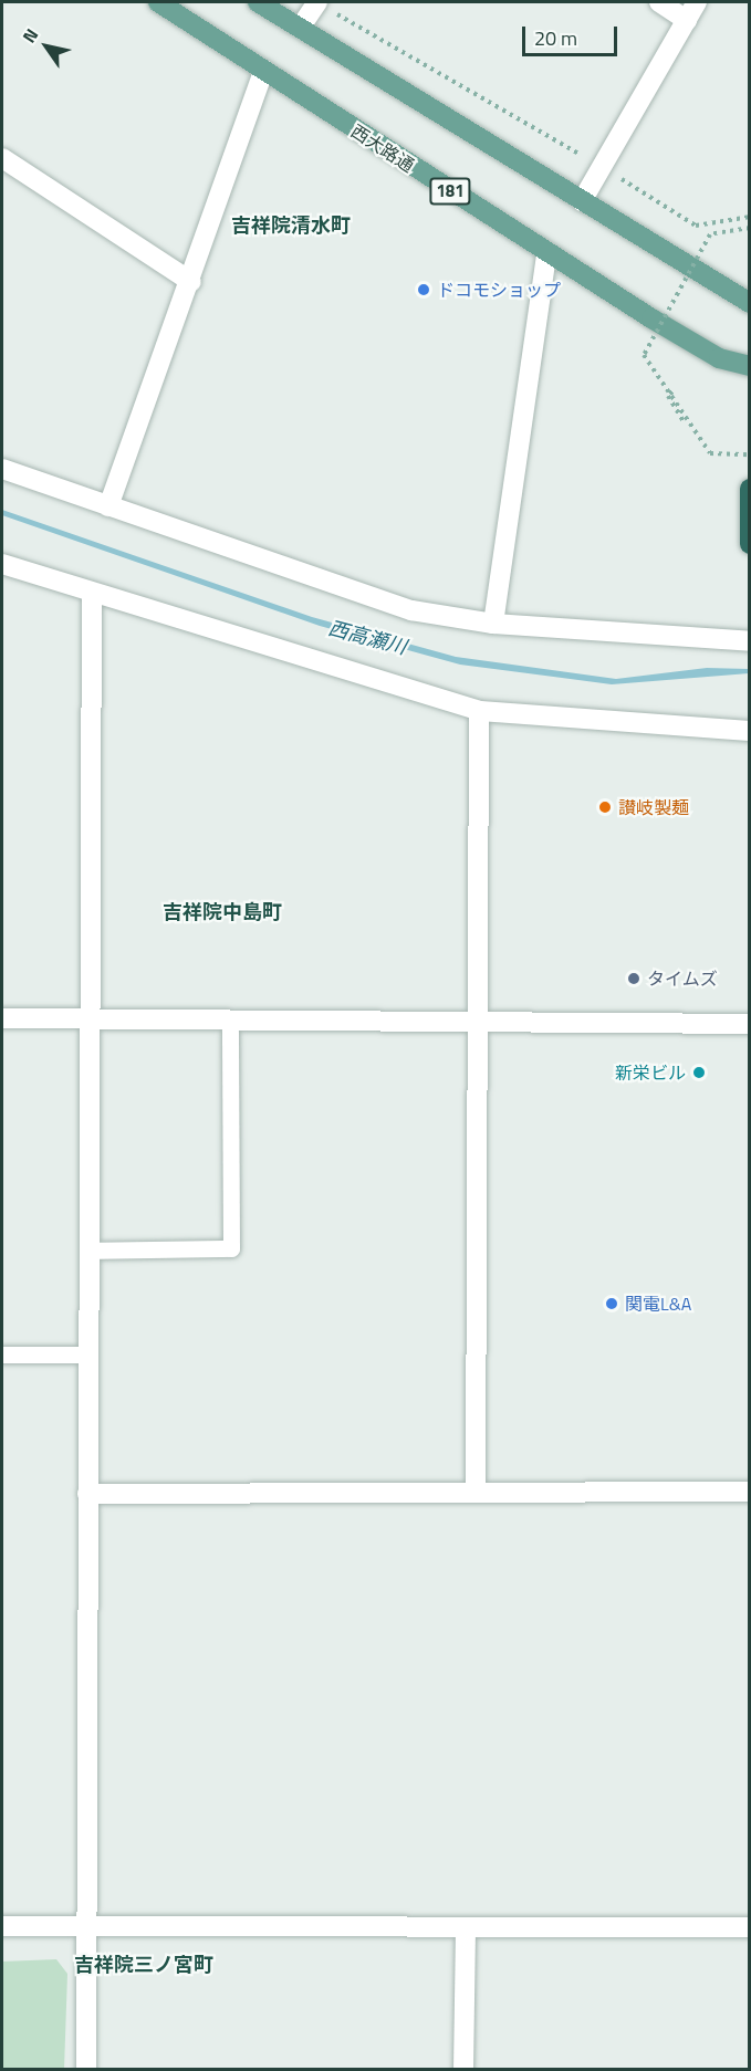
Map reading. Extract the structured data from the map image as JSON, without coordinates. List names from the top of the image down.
{
  "streets": {
    "main road": ["西大路通", "181"]
  },
  "districts": ["吉祥院清水町", "吉祥院中島町", "吉祥院三ノ宮町"],
  "water": ["西高瀬川"],
  "places": [
    "ドコモショップ",
    "讃岐製麺",
    "タイムズ",
    "新栄ビル",
    "関電L&A"
  ],
  "scale_bar": "20 m",
  "north": "top left"
}
